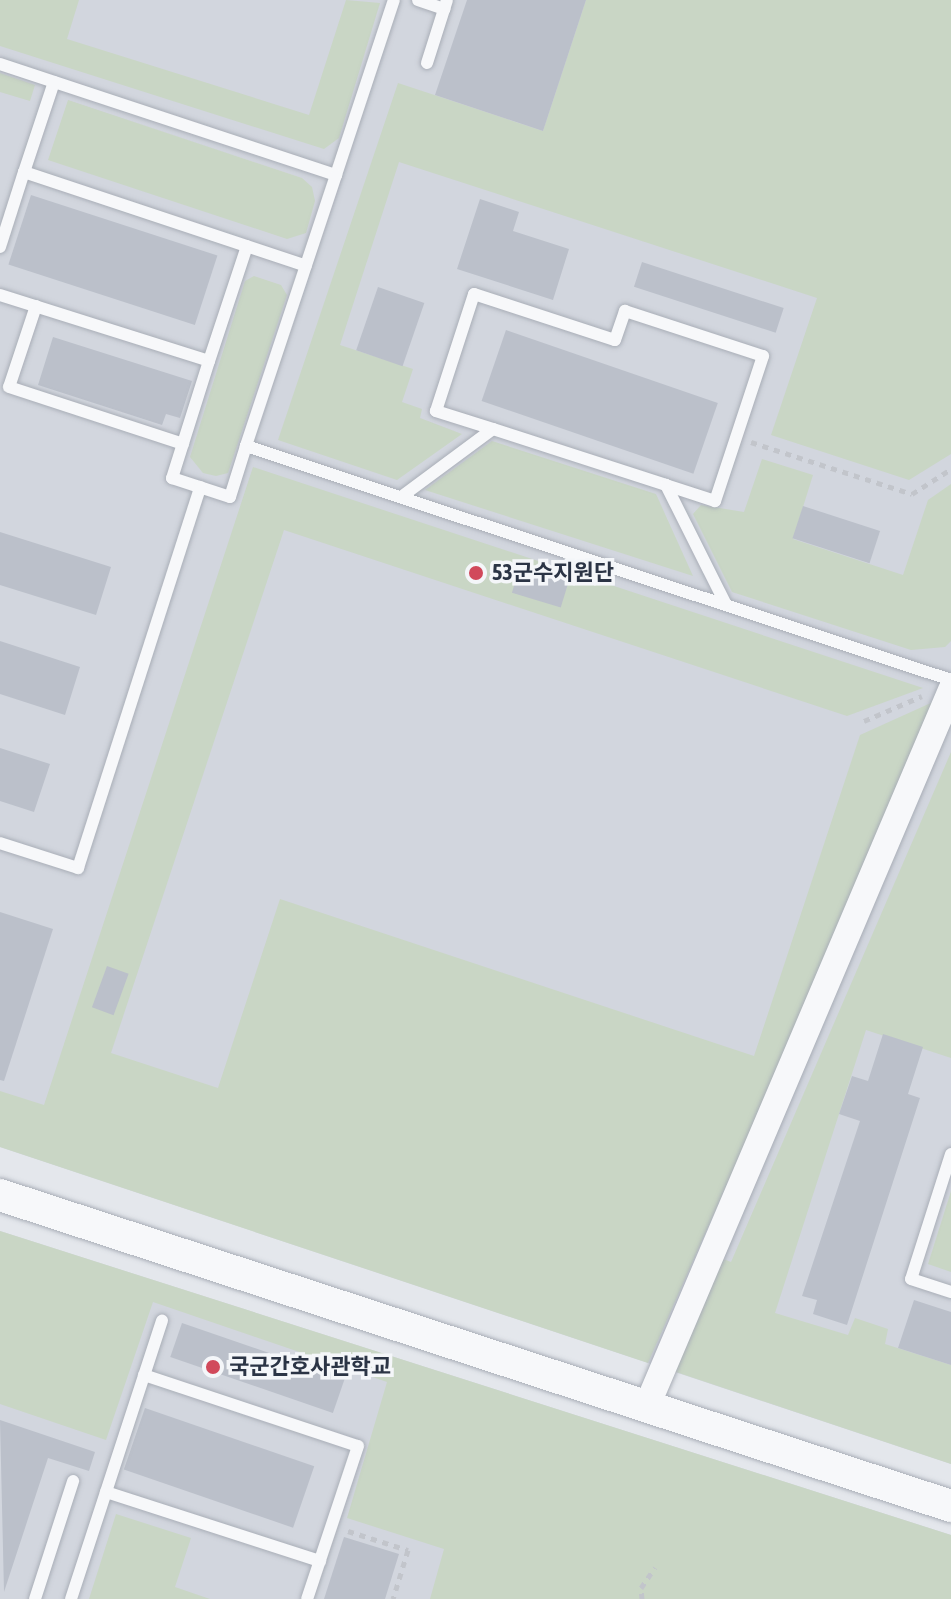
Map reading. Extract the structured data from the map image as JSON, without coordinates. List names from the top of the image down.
{
  "places": ["53군수지원단", "국군간호사관학교"]
}
